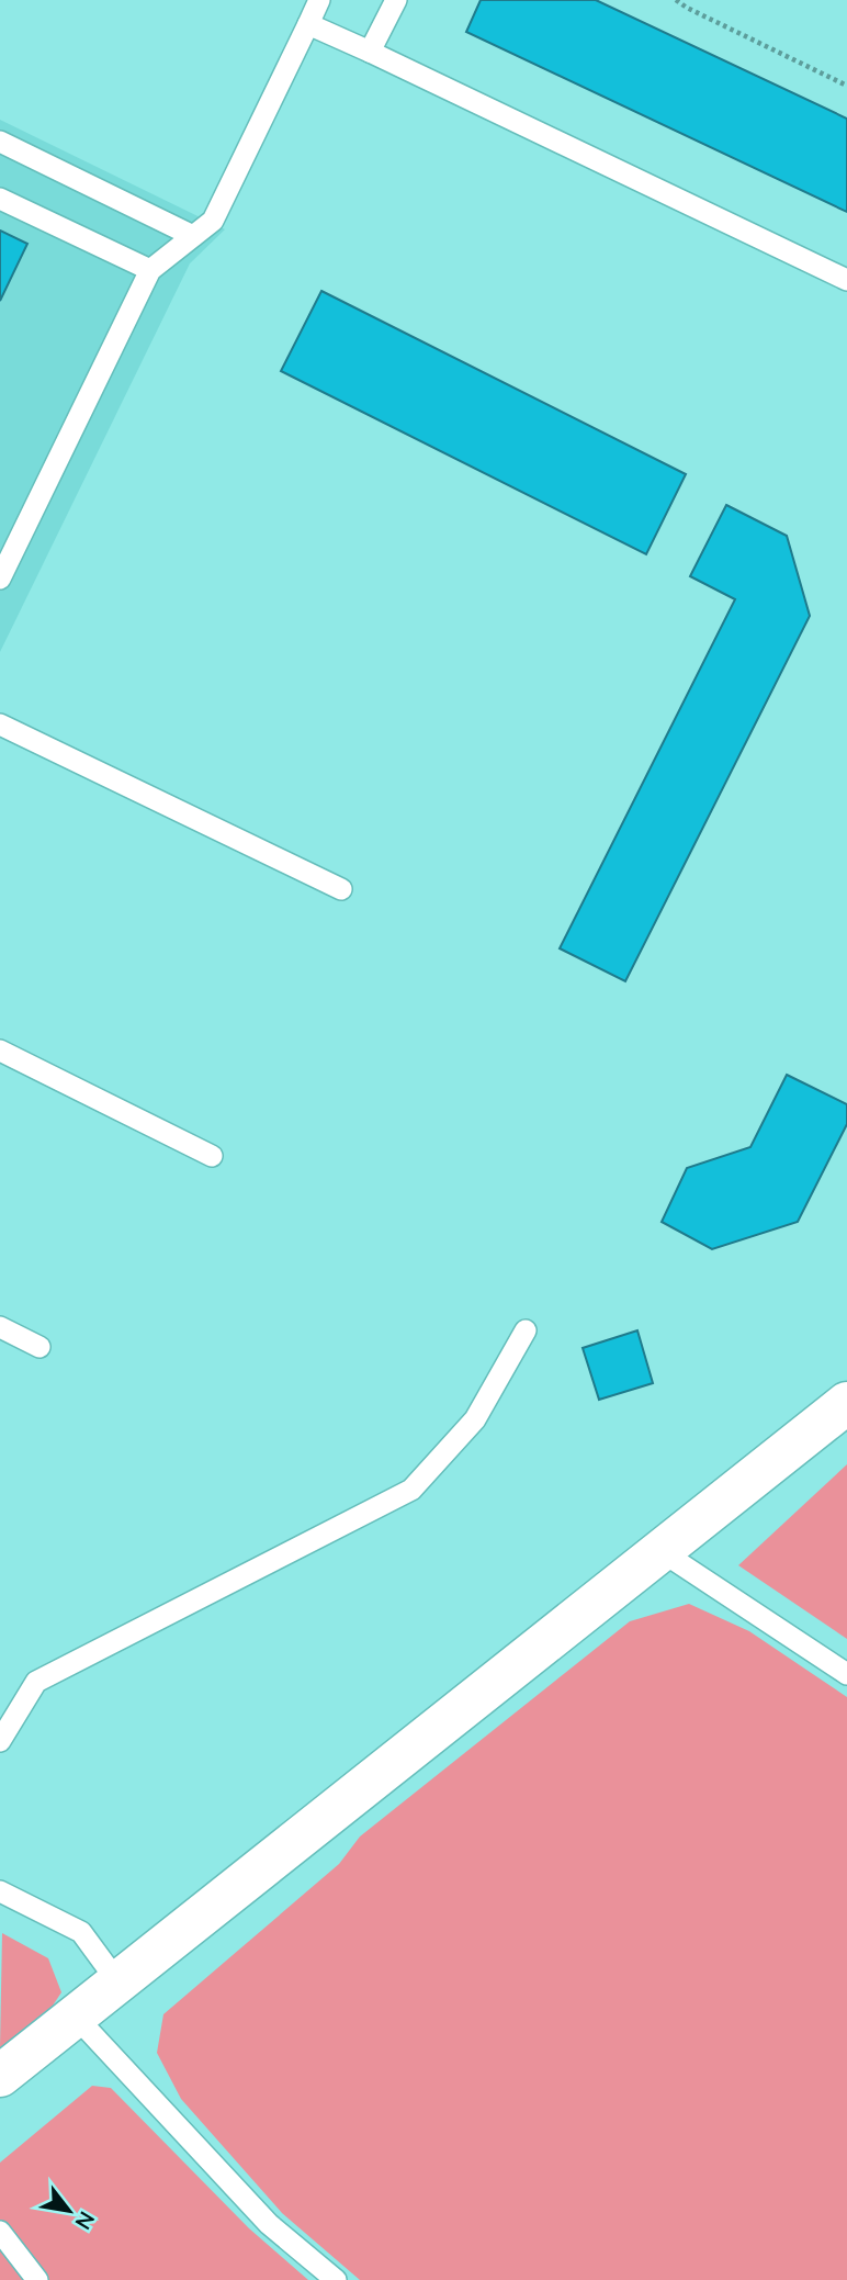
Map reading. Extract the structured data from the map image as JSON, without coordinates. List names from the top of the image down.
{
  "north": "bottom right"
}
